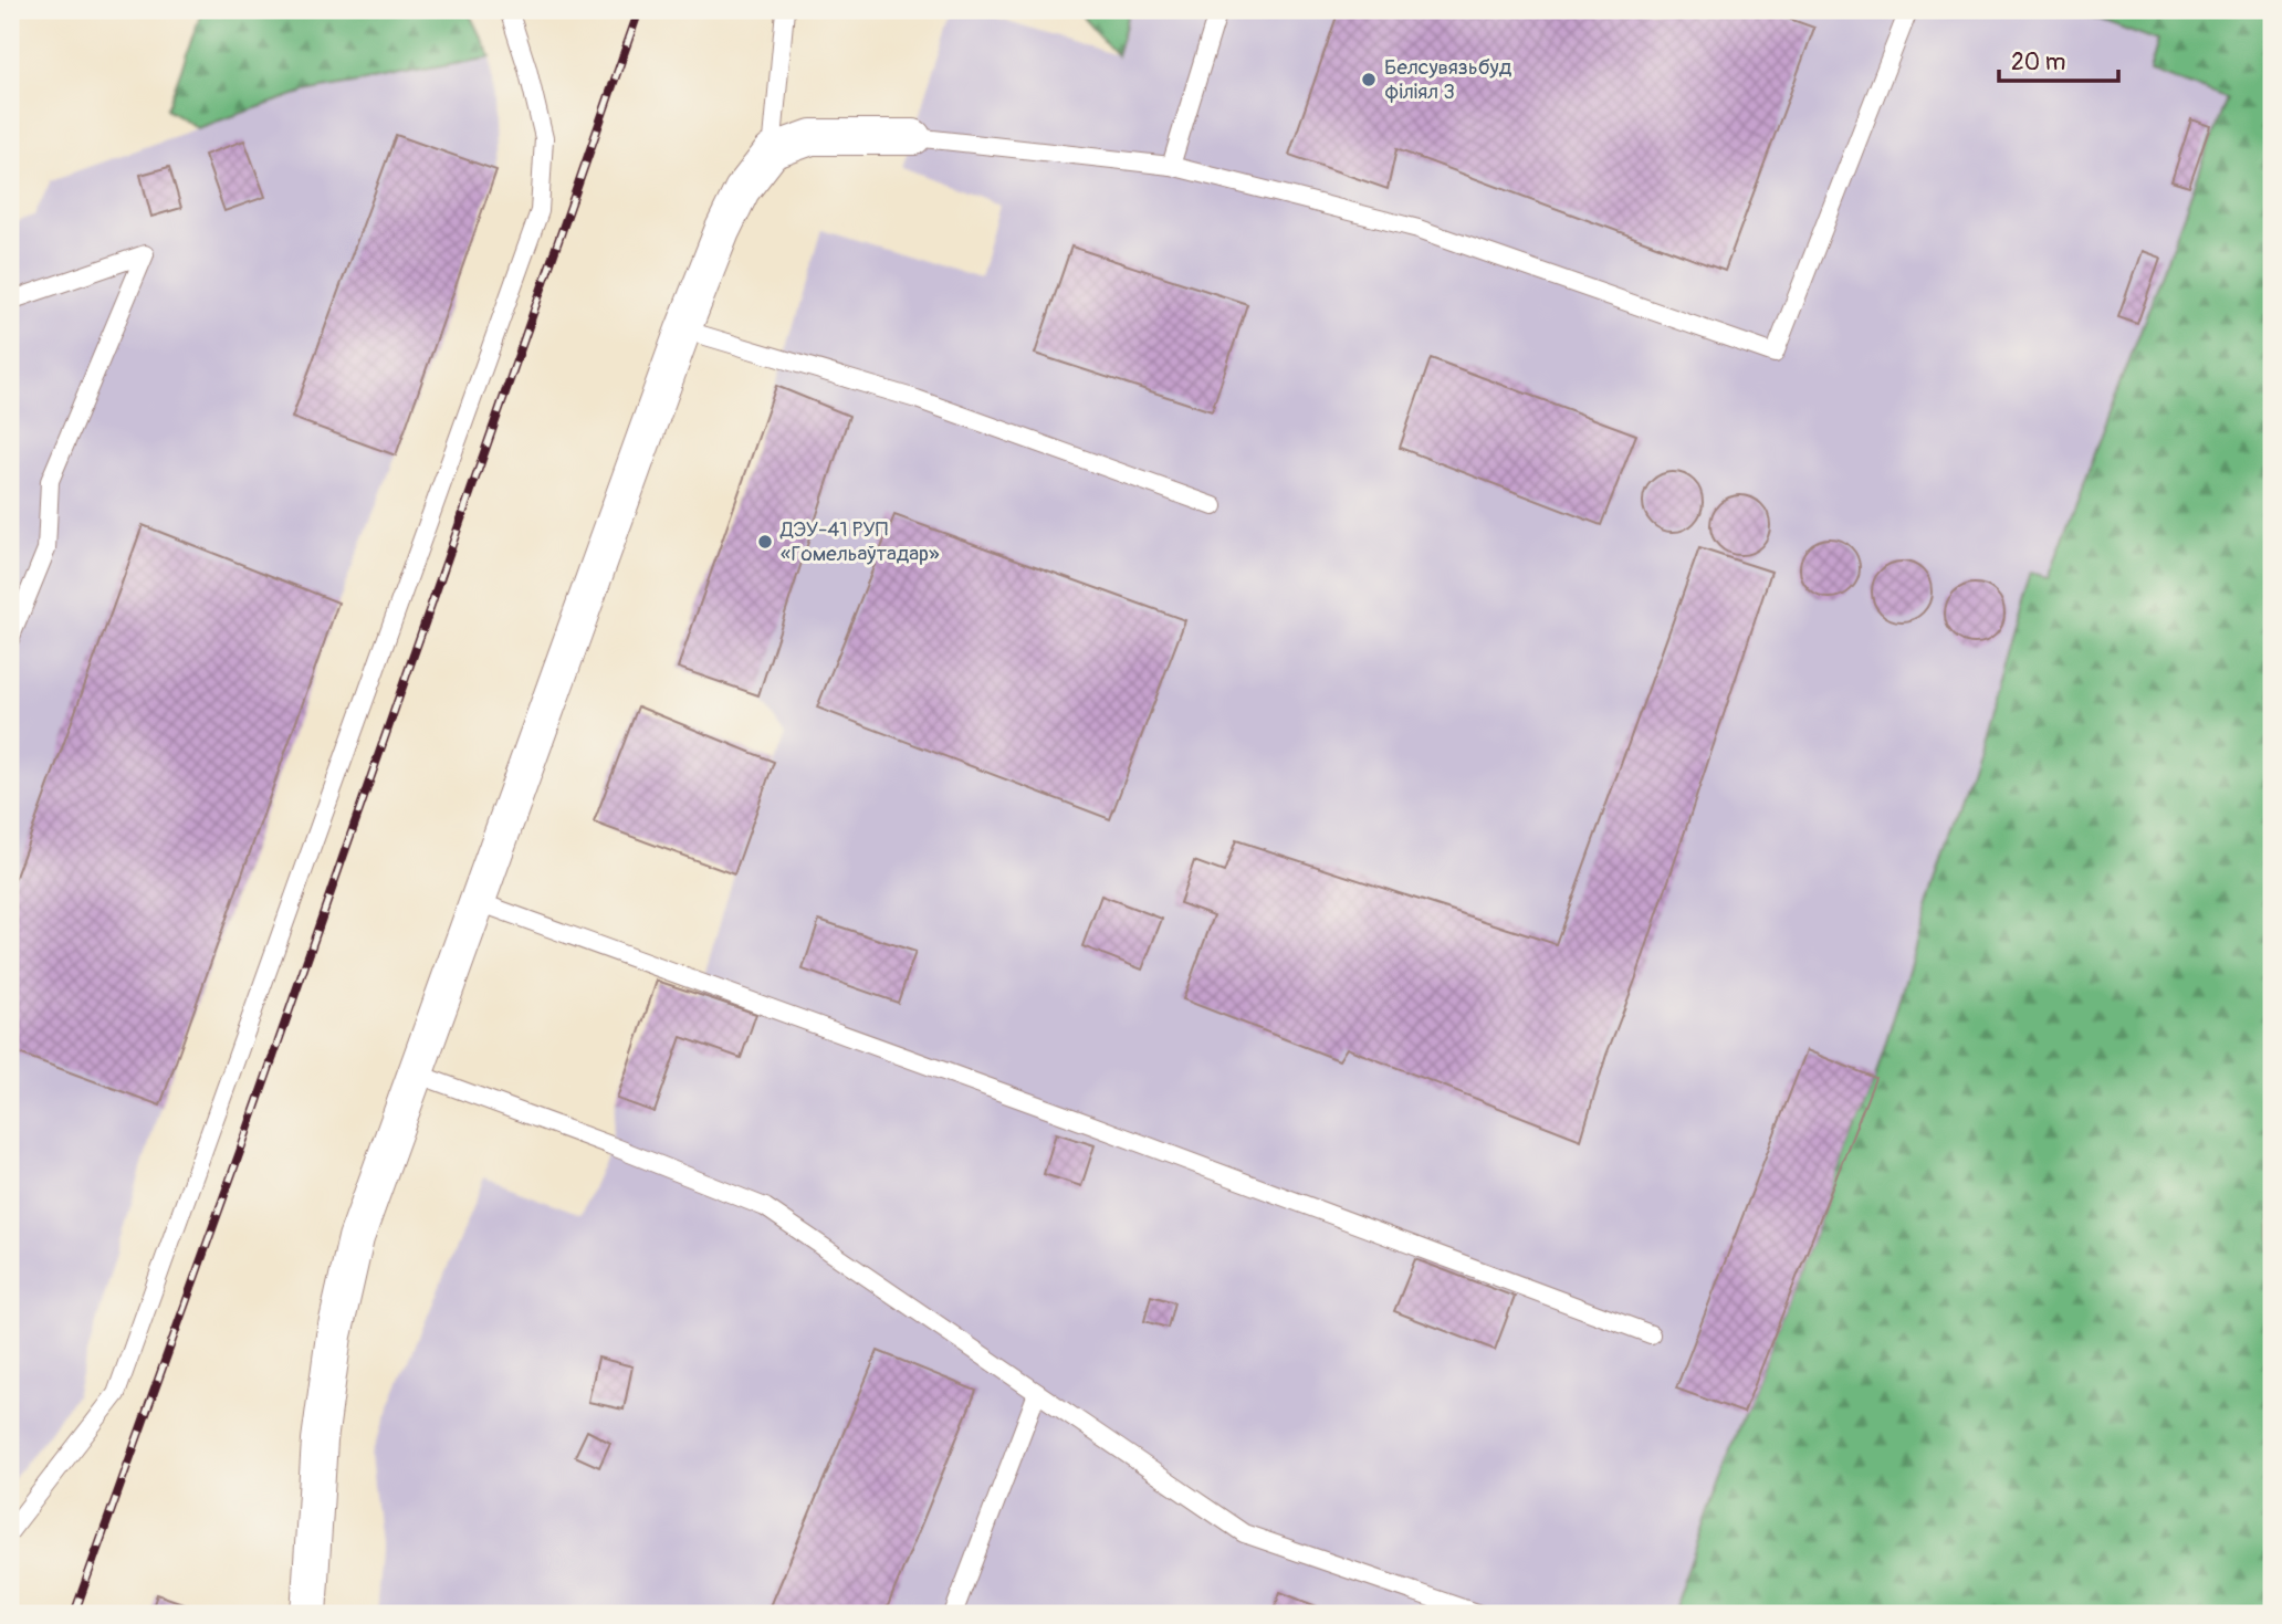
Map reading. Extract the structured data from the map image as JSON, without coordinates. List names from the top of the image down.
{
  "places": ["Белсувязьбуд філіял 3", "ДЭУ-41 РУП «Гомельаўтадар»"],
  "scale_bar": "20 m"
}
